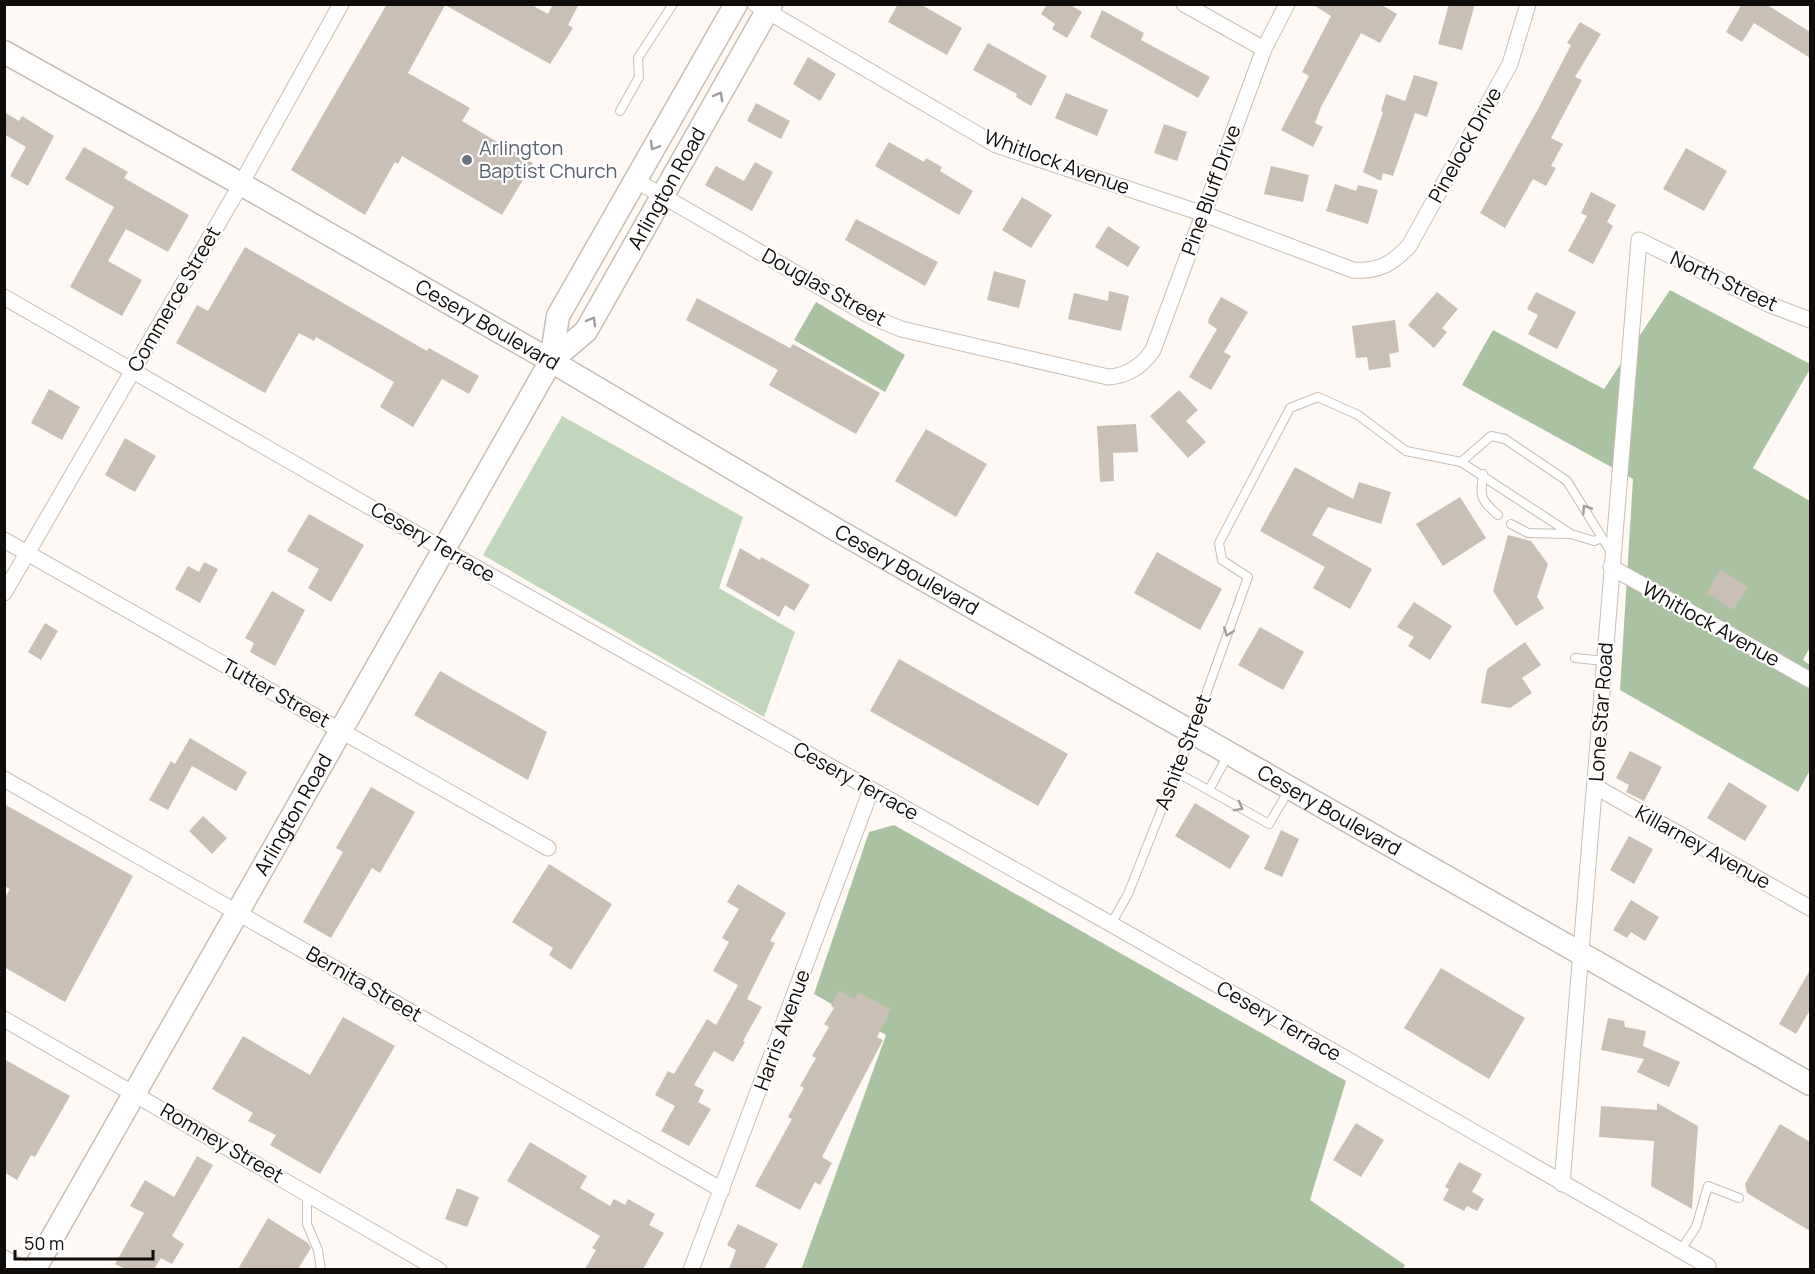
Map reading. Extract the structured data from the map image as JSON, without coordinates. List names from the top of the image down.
{
  "streets": {
    "main road": ["Arlington Road", "Cesery Boulevard"],
    "street": [
      "Pinelock Drive",
      "Whitlock Avenue",
      "Pine Bluff Drive",
      "North Street",
      "Douglas Street",
      "Commerce Street",
      "Cesery Terrace",
      "Tutter Street",
      "Lone Star Road",
      "Killarney Avenue",
      "Bernita Street",
      "Harris Avenue",
      "Romney Street"
    ],
    "lane": ["Ashite Street"]
  },
  "crossings": [
    ["Pinelock Drive", "Whitlock Avenue"],
    ["Whitlock Avenue", "Arlington Road"],
    ["Whitlock Avenue", "Pine Bluff Drive"],
    ["Whitlock Avenue", "Lone Star Road"],
    ["Arlington Road", "Douglas Street"],
    ["Arlington Road", "Cesery Boulevard"],
    ["Arlington Road", "Cesery Terrace"],
    ["Arlington Road", "Tutter Street"],
    ["Arlington Road", "Bernita Street"],
    ["Arlington Road", "Romney Street"],
    ["Pine Bluff Drive", "Douglas Street"],
    ["North Street", "Lone Star Road"],
    ["Commerce Street", "Cesery Boulevard"],
    ["Commerce Street", "Cesery Terrace"],
    ["Commerce Street", "Tutter Street"],
    ["Cesery Boulevard", "Lone Star Road"],
    ["Cesery Boulevard", "Ashite Street"],
    ["Cesery Terrace", "Lone Star Road"],
    ["Cesery Terrace", "Ashite Street"],
    ["Cesery Terrace", "Harris Avenue"],
    ["Lone Star Road", "Killarney Avenue"],
    ["Bernita Street", "Harris Avenue"]
  ],
  "places": ["Arlington Baptist Church"],
  "scale_bar": "50 m"
}
